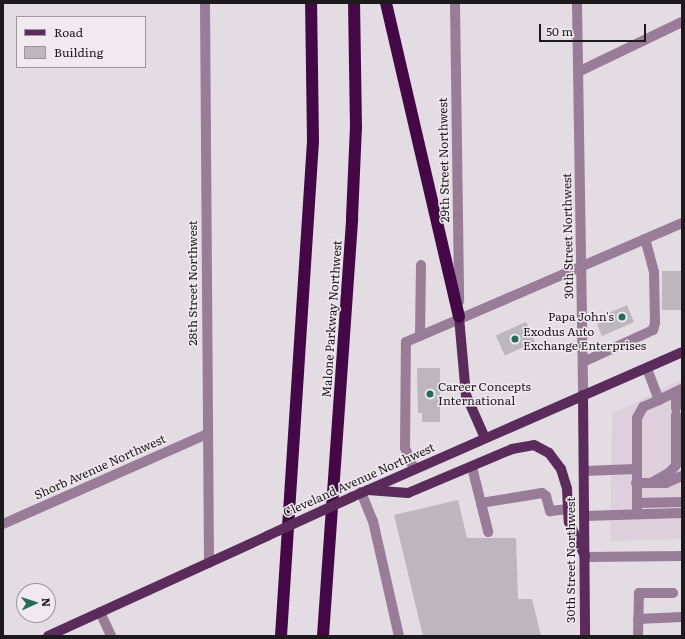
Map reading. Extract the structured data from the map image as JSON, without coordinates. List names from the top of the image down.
{
  "streets": {
    "highway": ["Malone Parkway Northwest"],
    "main road": ["30th Street Northwest", "Cleveland Avenue Northwest"],
    "street": ["29th Street Northwest", "28th Street Northwest", "Shorb Avenue Northwest"]
  },
  "crossings": [
    ["30th Street Northwest", "Cleveland Avenue Northwest"],
    ["28th Street Northwest", "Shorb Avenue Northwest"],
    ["28th Street Northwest", "Cleveland Avenue Northwest"]
  ],
  "places": ["Papa John's", "Exodus Auto Exchange Enterprises", "Career Concepts International"],
  "legend": ["Road", "Building"],
  "scale_bar": "50 m",
  "north": "right"
}
